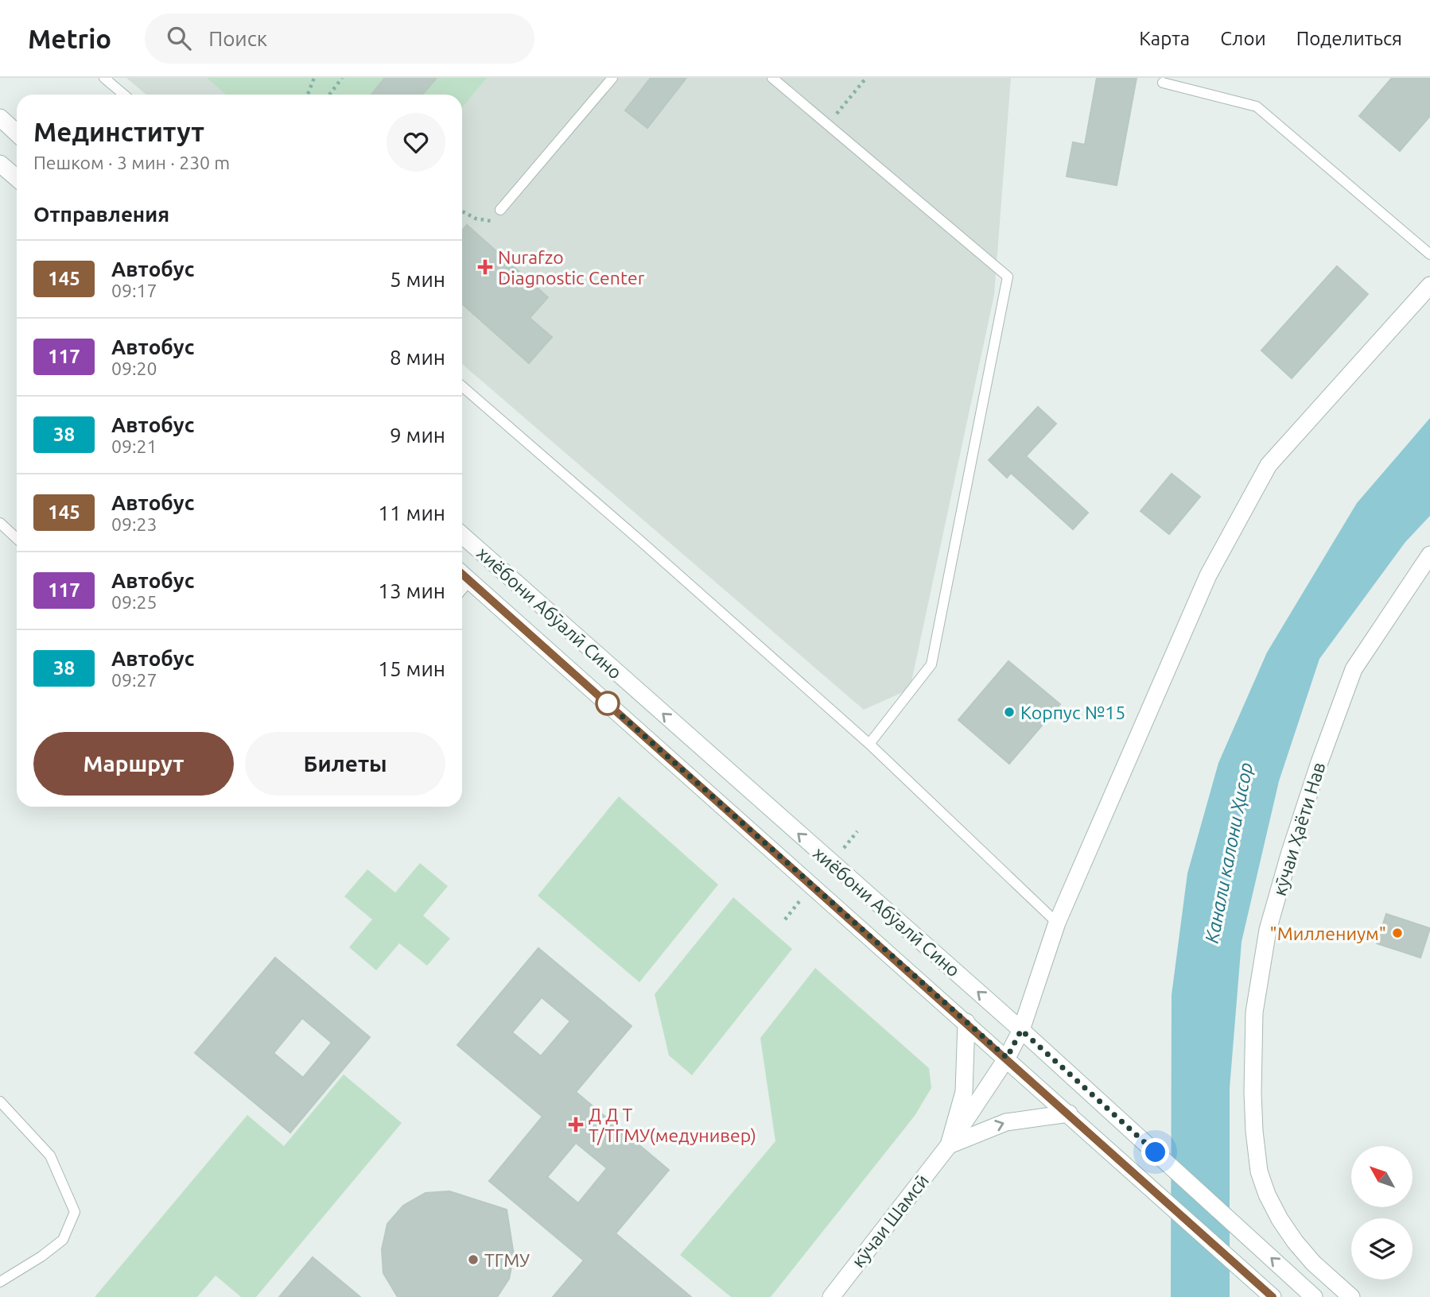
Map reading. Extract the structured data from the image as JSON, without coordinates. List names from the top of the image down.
{
  "streets": {
    "main road": ["хиёбони Абӯалӣ Сино", "кӯчаи Ҳаёти Нав", "кӯчаи Шамсӣ"]
  },
  "crossings": [
    ["хиёбони Абӯалӣ Сино", "кӯчаи Шамсӣ"]
  ],
  "water": ["Канали калони Ҳисор"],
  "places": {
    "health": ["Nurafzo Diagnostic Center", "Д Д Т Т/ТГМУ(медунивер)"],
    "other": ["Корпус №15", "\"Миллениум\"", "ТГМУ"]
  },
  "lines": ["bus line 145"],
  "north": "top left",
  "page": {
    "header": "Metrio",
    "search": "Поиск",
    "nav": ["Карта", "Слои", "Поделиться"],
    "heading": [
      ["Мединститут", "Пешком · 3 мин · 230 m"],
      "Отправления"
    ],
    "list": [
      {
        "mark": "145",
        "name": "Автобус",
        "note": "09:17",
        "value": "5 мин"
      },
      {
        "mark": "117",
        "name": "Автобус",
        "note": "09:20",
        "value": "8 мин"
      },
      {
        "mark": "38",
        "name": "Автобус",
        "note": "09:21",
        "value": "9 мин"
      },
      {
        "mark": "145",
        "name": "Автобус",
        "note": "09:23",
        "value": "11 мин"
      },
      {
        "mark": "117",
        "name": "Автобус",
        "note": "09:25",
        "value": "13 мин"
      },
      {
        "mark": "38",
        "name": "Автобус",
        "note": "09:27",
        "value": "15 мин"
      }
    ],
    "buttons": ["Маршрут", "Билеты"]
  }
}
